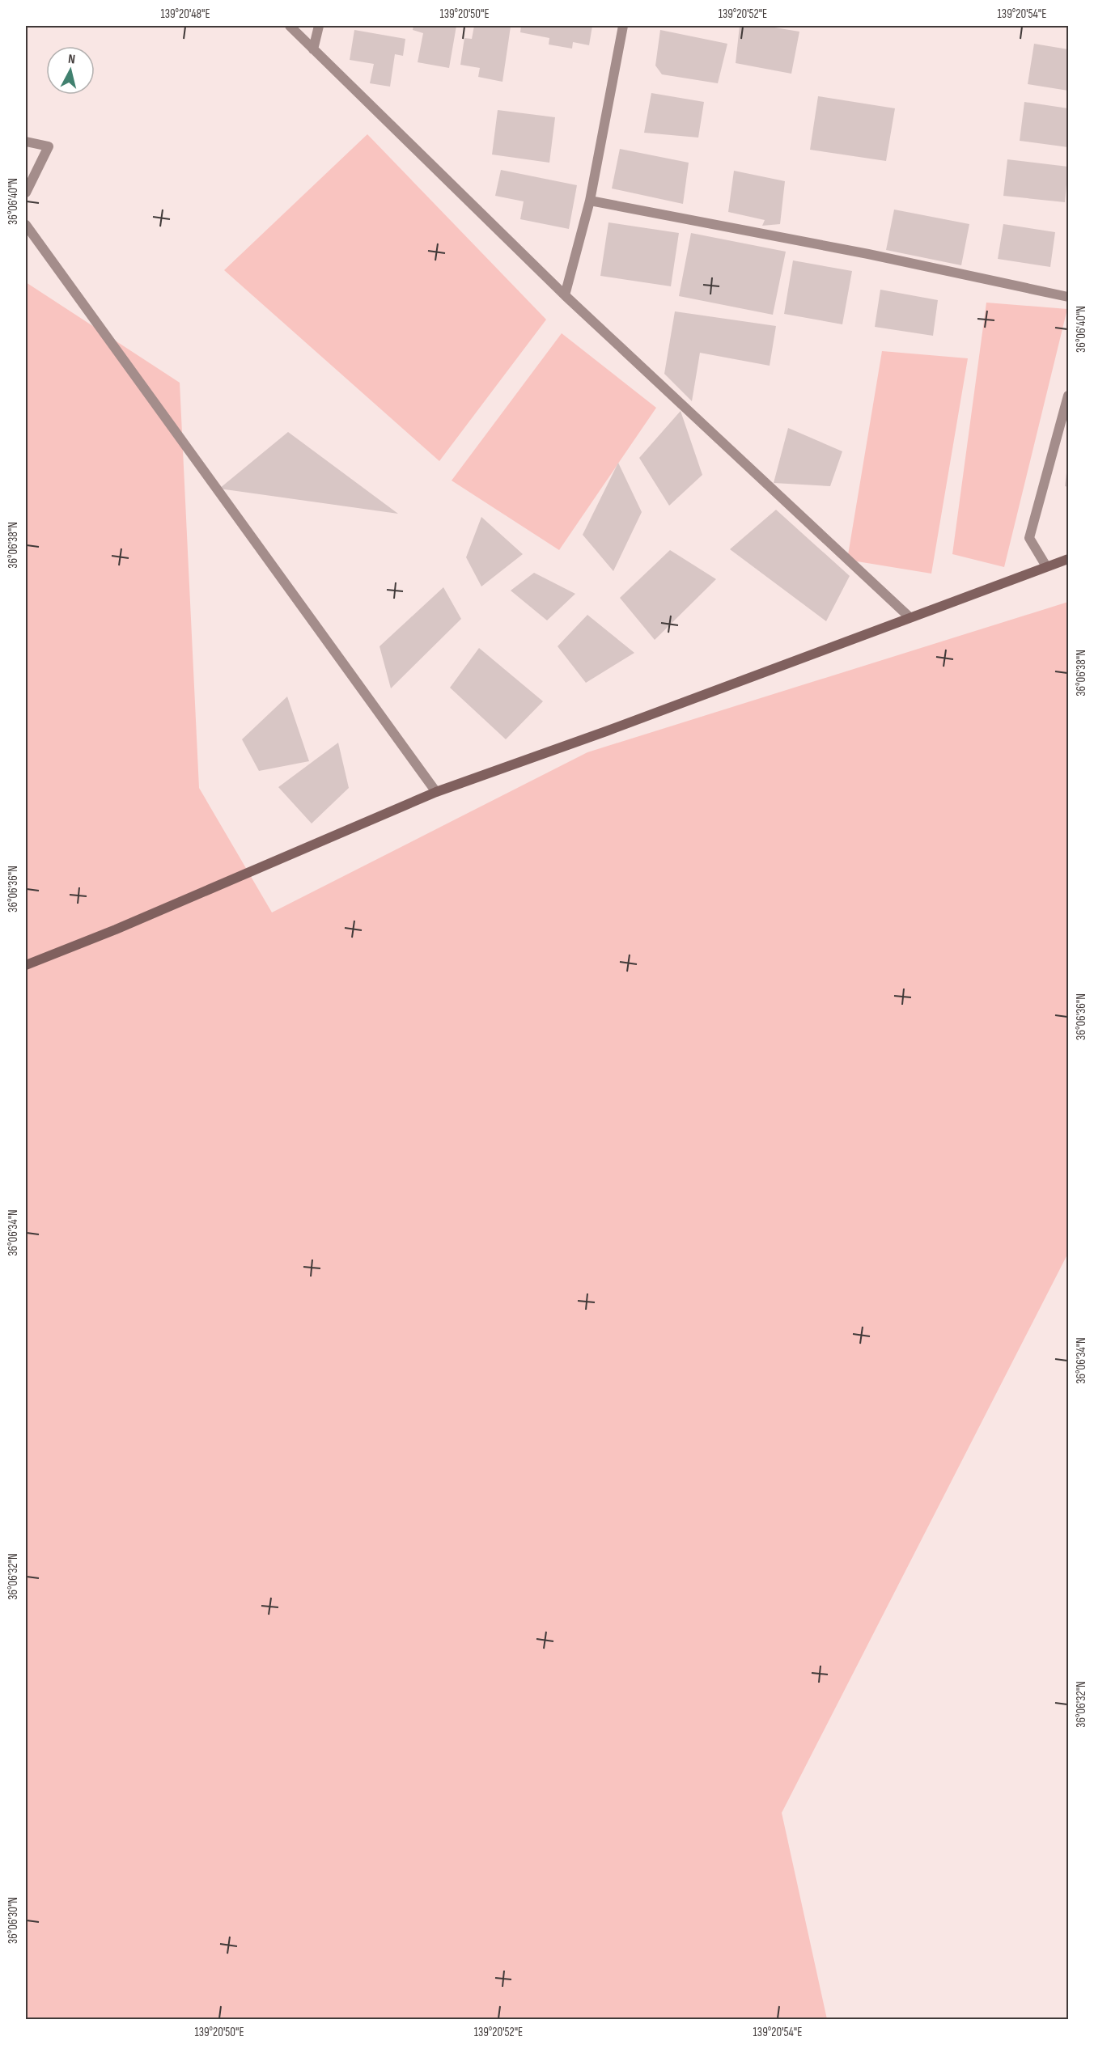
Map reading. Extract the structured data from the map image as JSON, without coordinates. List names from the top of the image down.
{
  "north": "top",
  "coordinates": [
    "139°20'48\"E",
    "139°20'50\"E",
    "139°20'52\"E",
    "139°20'54\"E",
    "36°06'40\"N",
    "36°06'38\"N",
    "36°06'36\"N",
    "36°06'34\"N",
    "36°06'32\"N",
    "36°06'30\"N"
  ]
}
